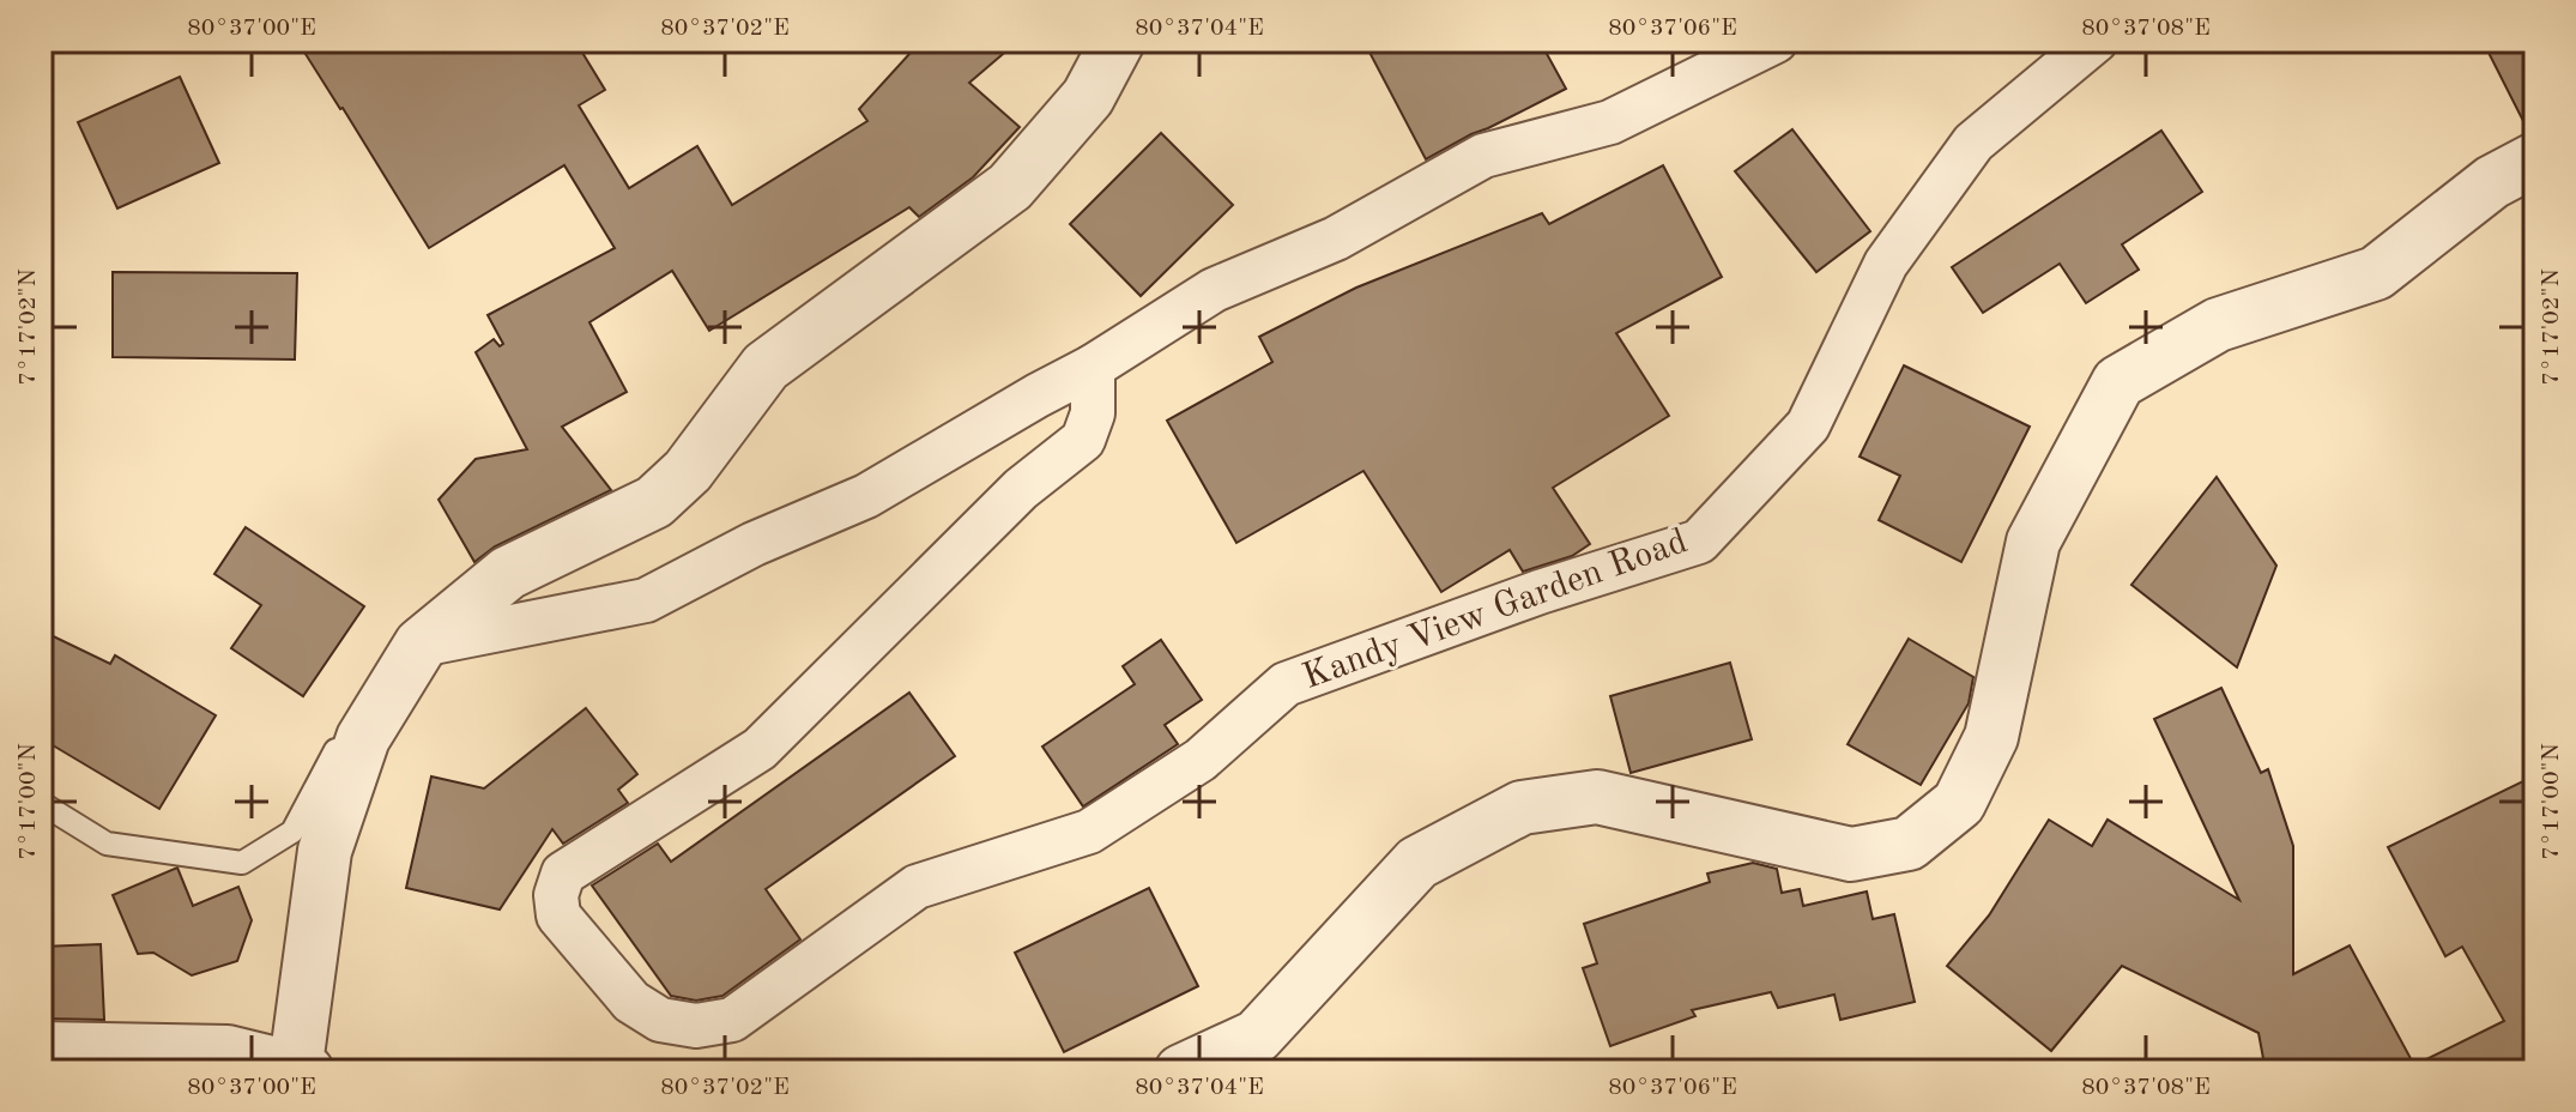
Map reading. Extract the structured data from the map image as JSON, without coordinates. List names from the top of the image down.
{
  "streets": {
    "street": ["Kandy View Garden Road"]
  },
  "coordinates": [
    "80°37'00\"E",
    "80°37'02\"E",
    "80°37'04\"E",
    "80°37'06\"E",
    "80°37'08\"E",
    "7°17'02\"N",
    "7°17'00\"N"
  ]
}
